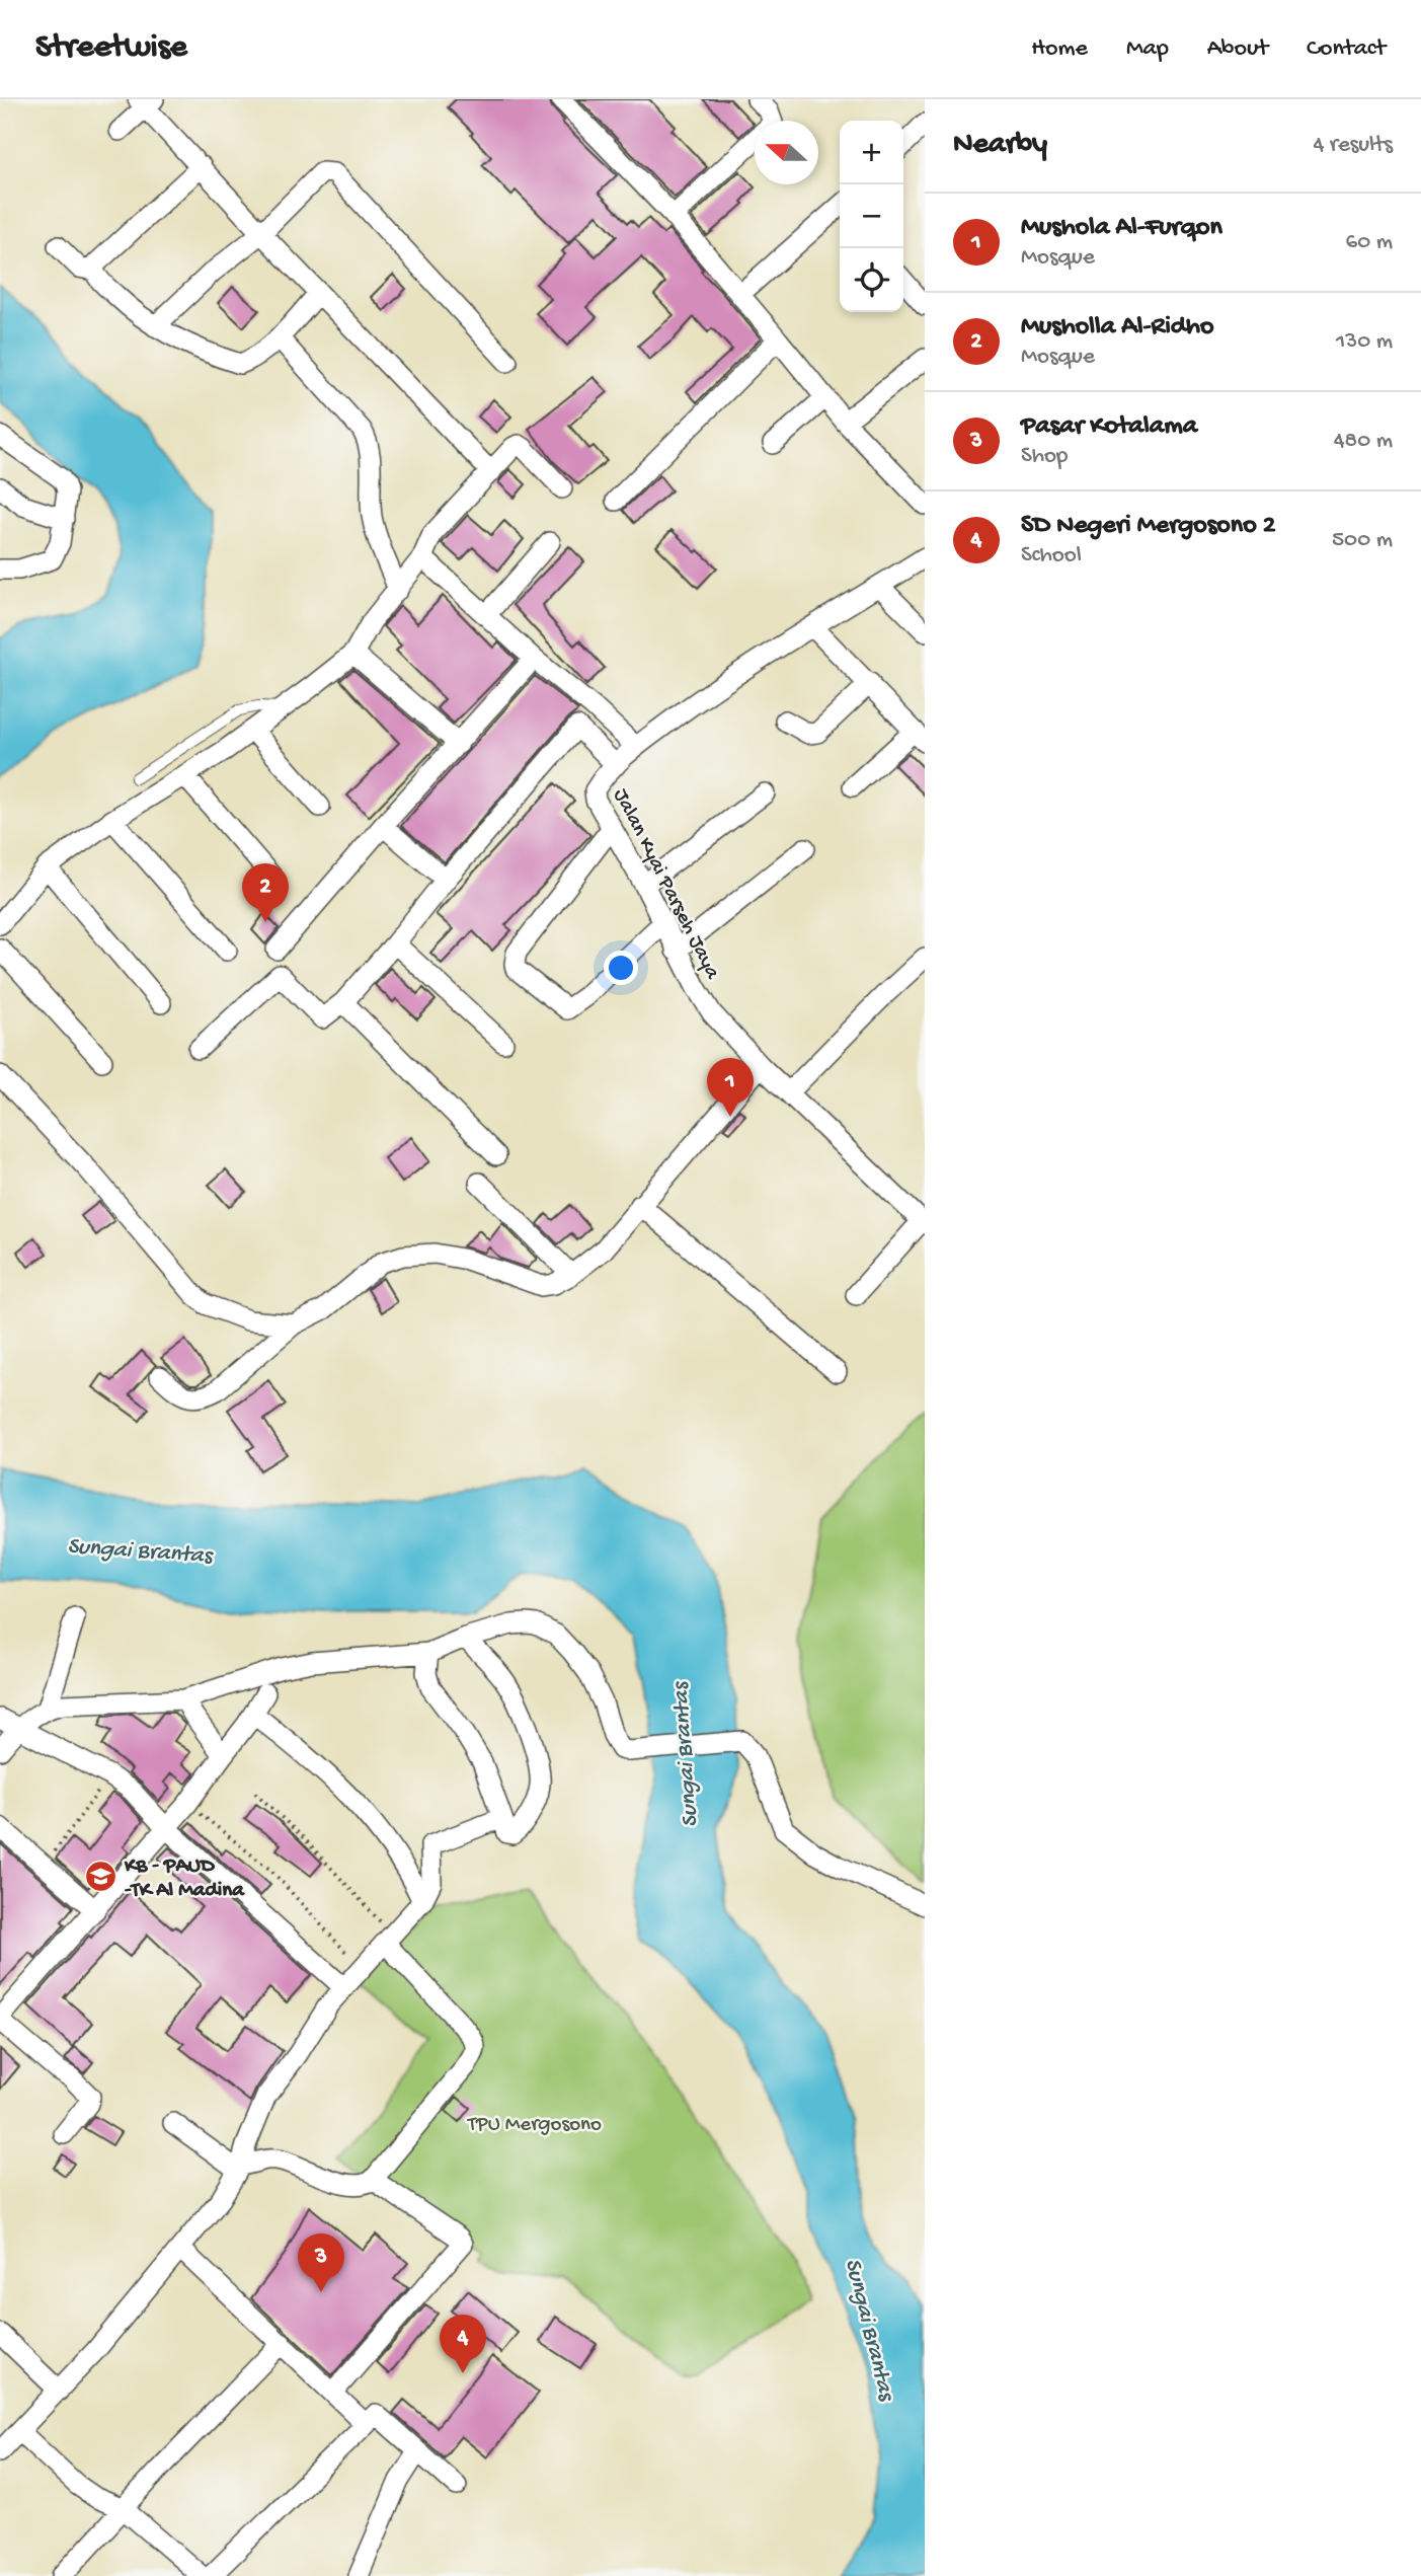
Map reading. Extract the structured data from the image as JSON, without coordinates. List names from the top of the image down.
{
  "streets": {
    "street": ["Jalan Kyai Parseh Jaya"]
  },
  "water": ["Sungai Brantas"],
  "parks": ["TPU Mergosono"],
  "places": {
    "school or university": ["KB - PAUD -TK Al Madina"]
  },
  "north": "left",
  "page": {
    "header": "Streetwise",
    "nav": [
      "Home",
      "Map",
      "About",
      "Contact"
    ],
    "heading": ["Nearby", "4 results"],
    "map_buttons": ["+", "−"],
    "list": [
      {
        "mark": "1",
        "name": "Mushola Al-Furqon",
        "note": "Mosque",
        "value": "60 m"
      },
      {
        "mark": "2",
        "name": "Musholla Al-Ridho",
        "note": "Mosque",
        "value": "130 m"
      },
      {
        "mark": "3",
        "name": "Pasar Kotalama",
        "note": "Shop",
        "value": "480 m"
      },
      {
        "mark": "4",
        "name": "SD Negeri Mergosono 2",
        "note": "School",
        "value": "500 m"
      }
    ],
    "pins": [
      "2",
      "1",
      "3",
      "4"
    ]
  }
}
